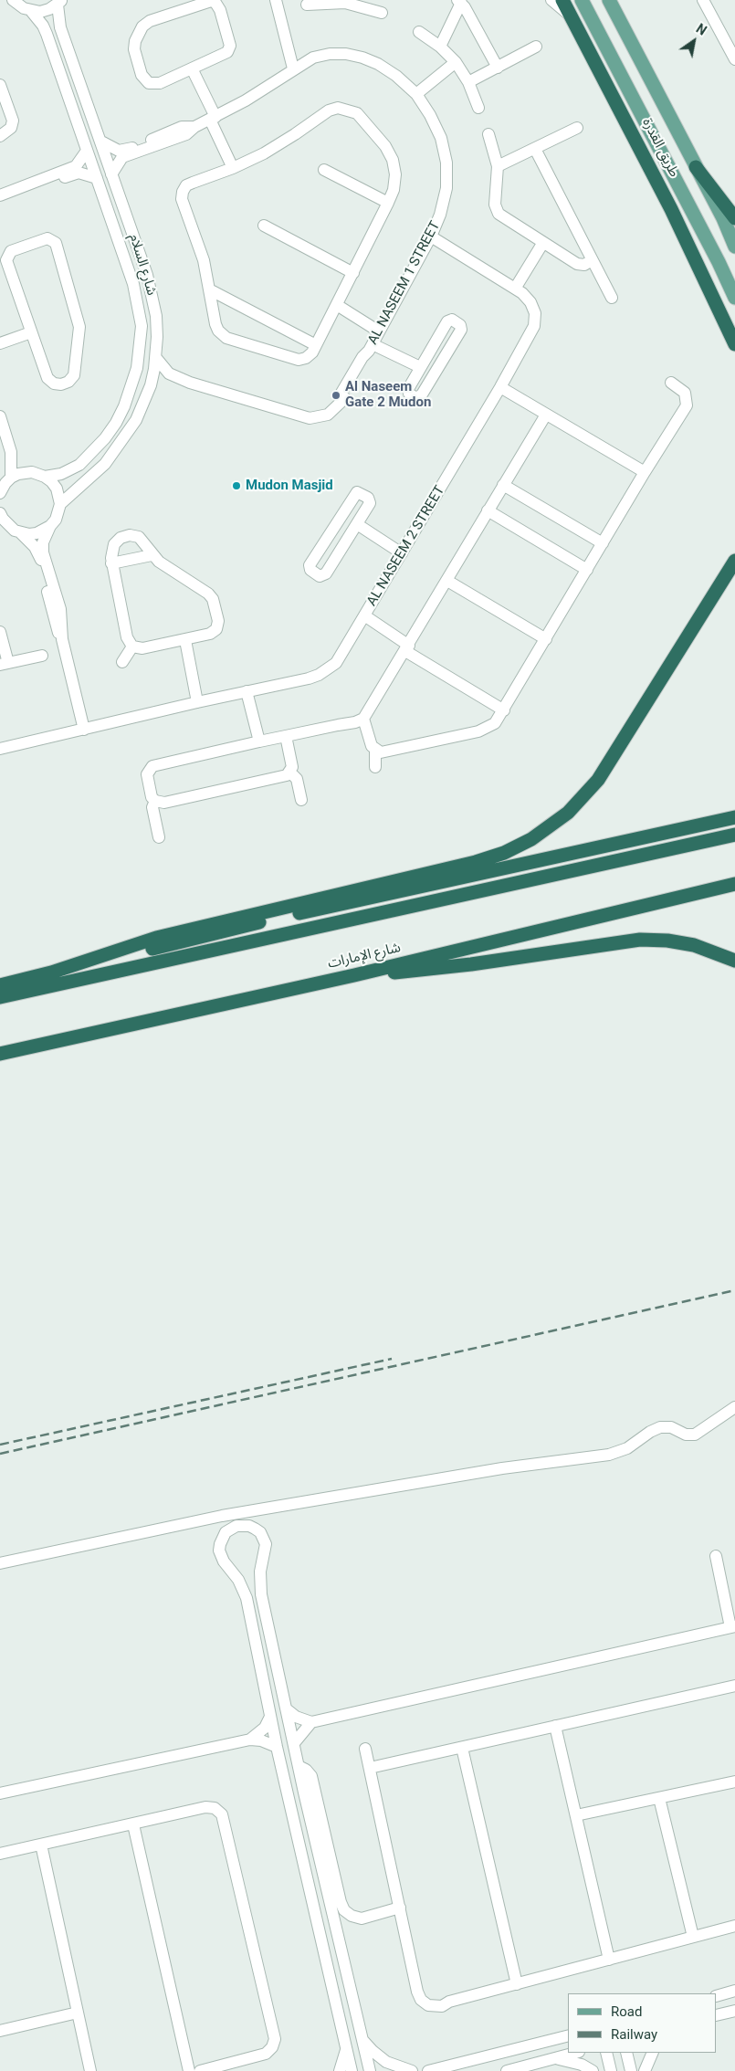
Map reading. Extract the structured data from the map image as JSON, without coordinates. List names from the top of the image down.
{
  "streets": {
    "highway": ["شارع الإمارات"],
    "main road": ["طريق القدرة"],
    "street": ["شارع السلام", "AL NASEEM 1 STREET", "AL NASEEM 2 STREET"]
  },
  "crossings": [
    ["شارع السلام", "AL NASEEM 1 STREET"],
    ["AL NASEEM 1 STREET", "AL NASEEM 2 STREET"]
  ],
  "places": ["Al Naseem Gate 2 Mudon", "Mudon Masjid"],
  "legend": ["Road", "Railway"],
  "north": "top right"
}
